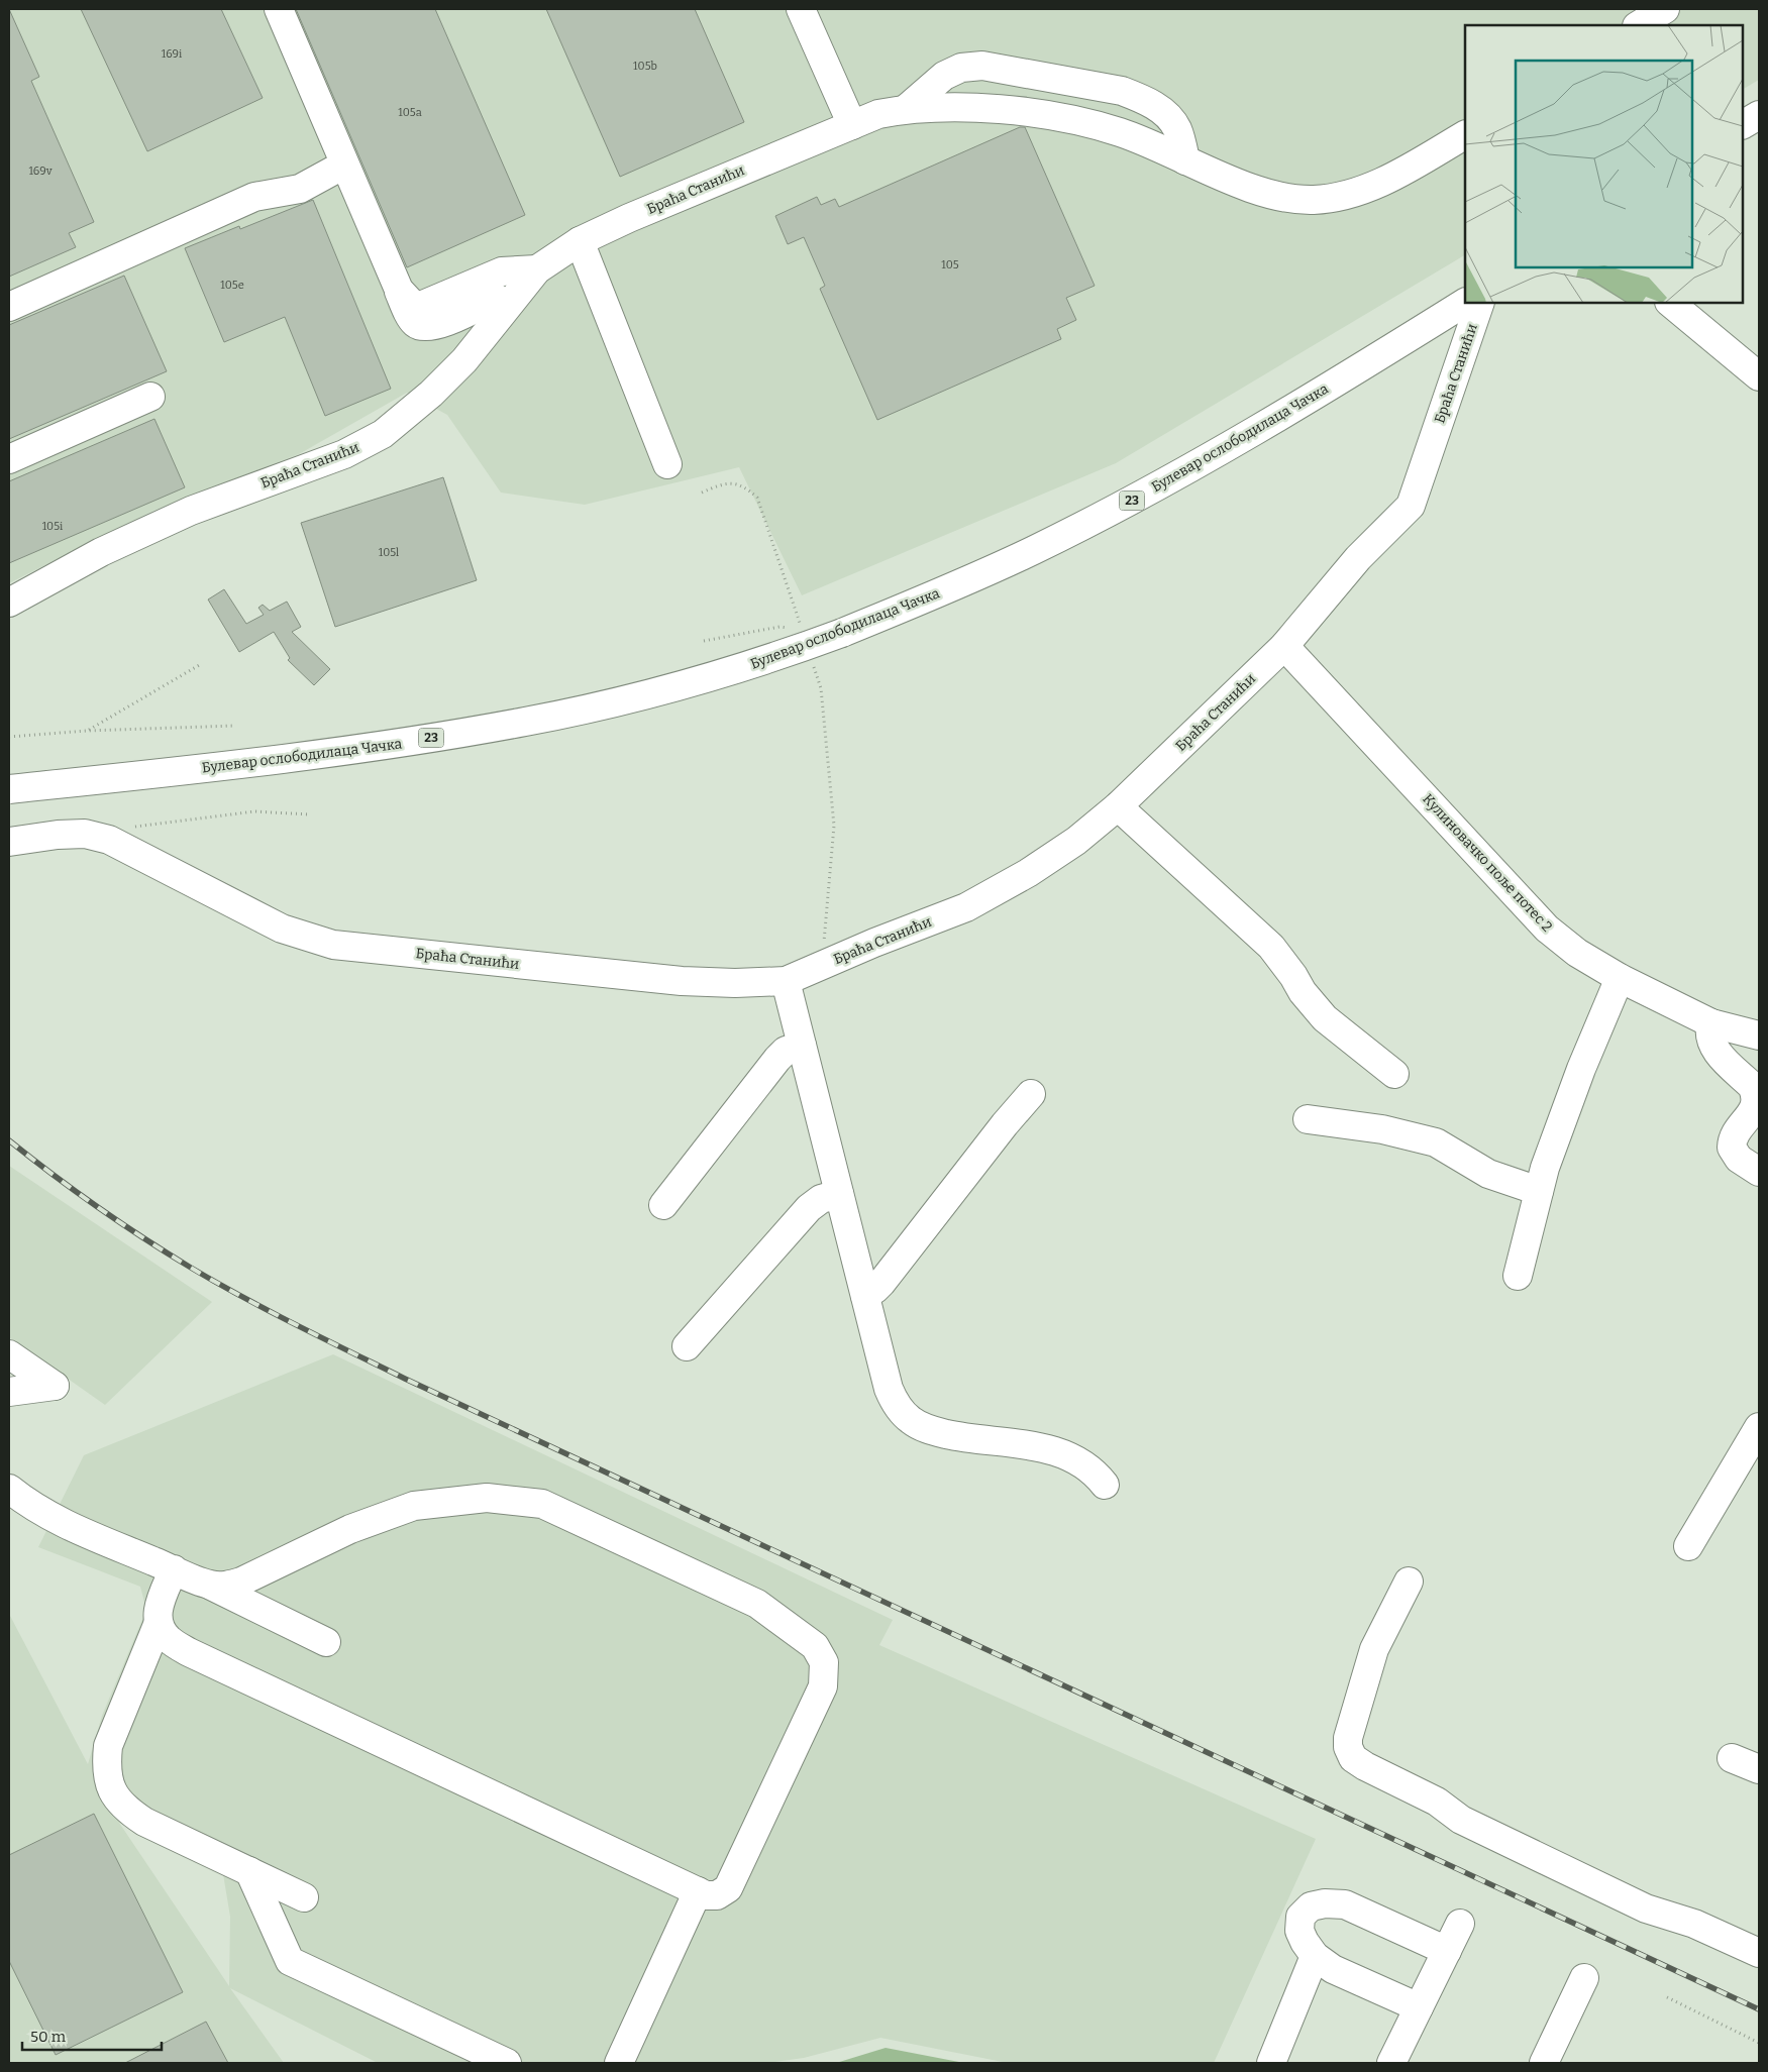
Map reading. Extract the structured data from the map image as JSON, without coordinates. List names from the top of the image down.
{
  "streets": {
    "street": [
      "Браћа Станићи",
      "Булевар ослободилаца Чачка",
      "23",
      "Кулиновачко поље потес 2"
    ]
  },
  "crossings": [
    ["Браћа Станићи", "Кулиновачко поље потес 2"]
  ],
  "house_numbers": [
    "169i",
    "105b",
    "105a",
    "169v",
    "105",
    "105e",
    "105i",
    "105l"
  ],
  "scale_bar": "50 m"
}
